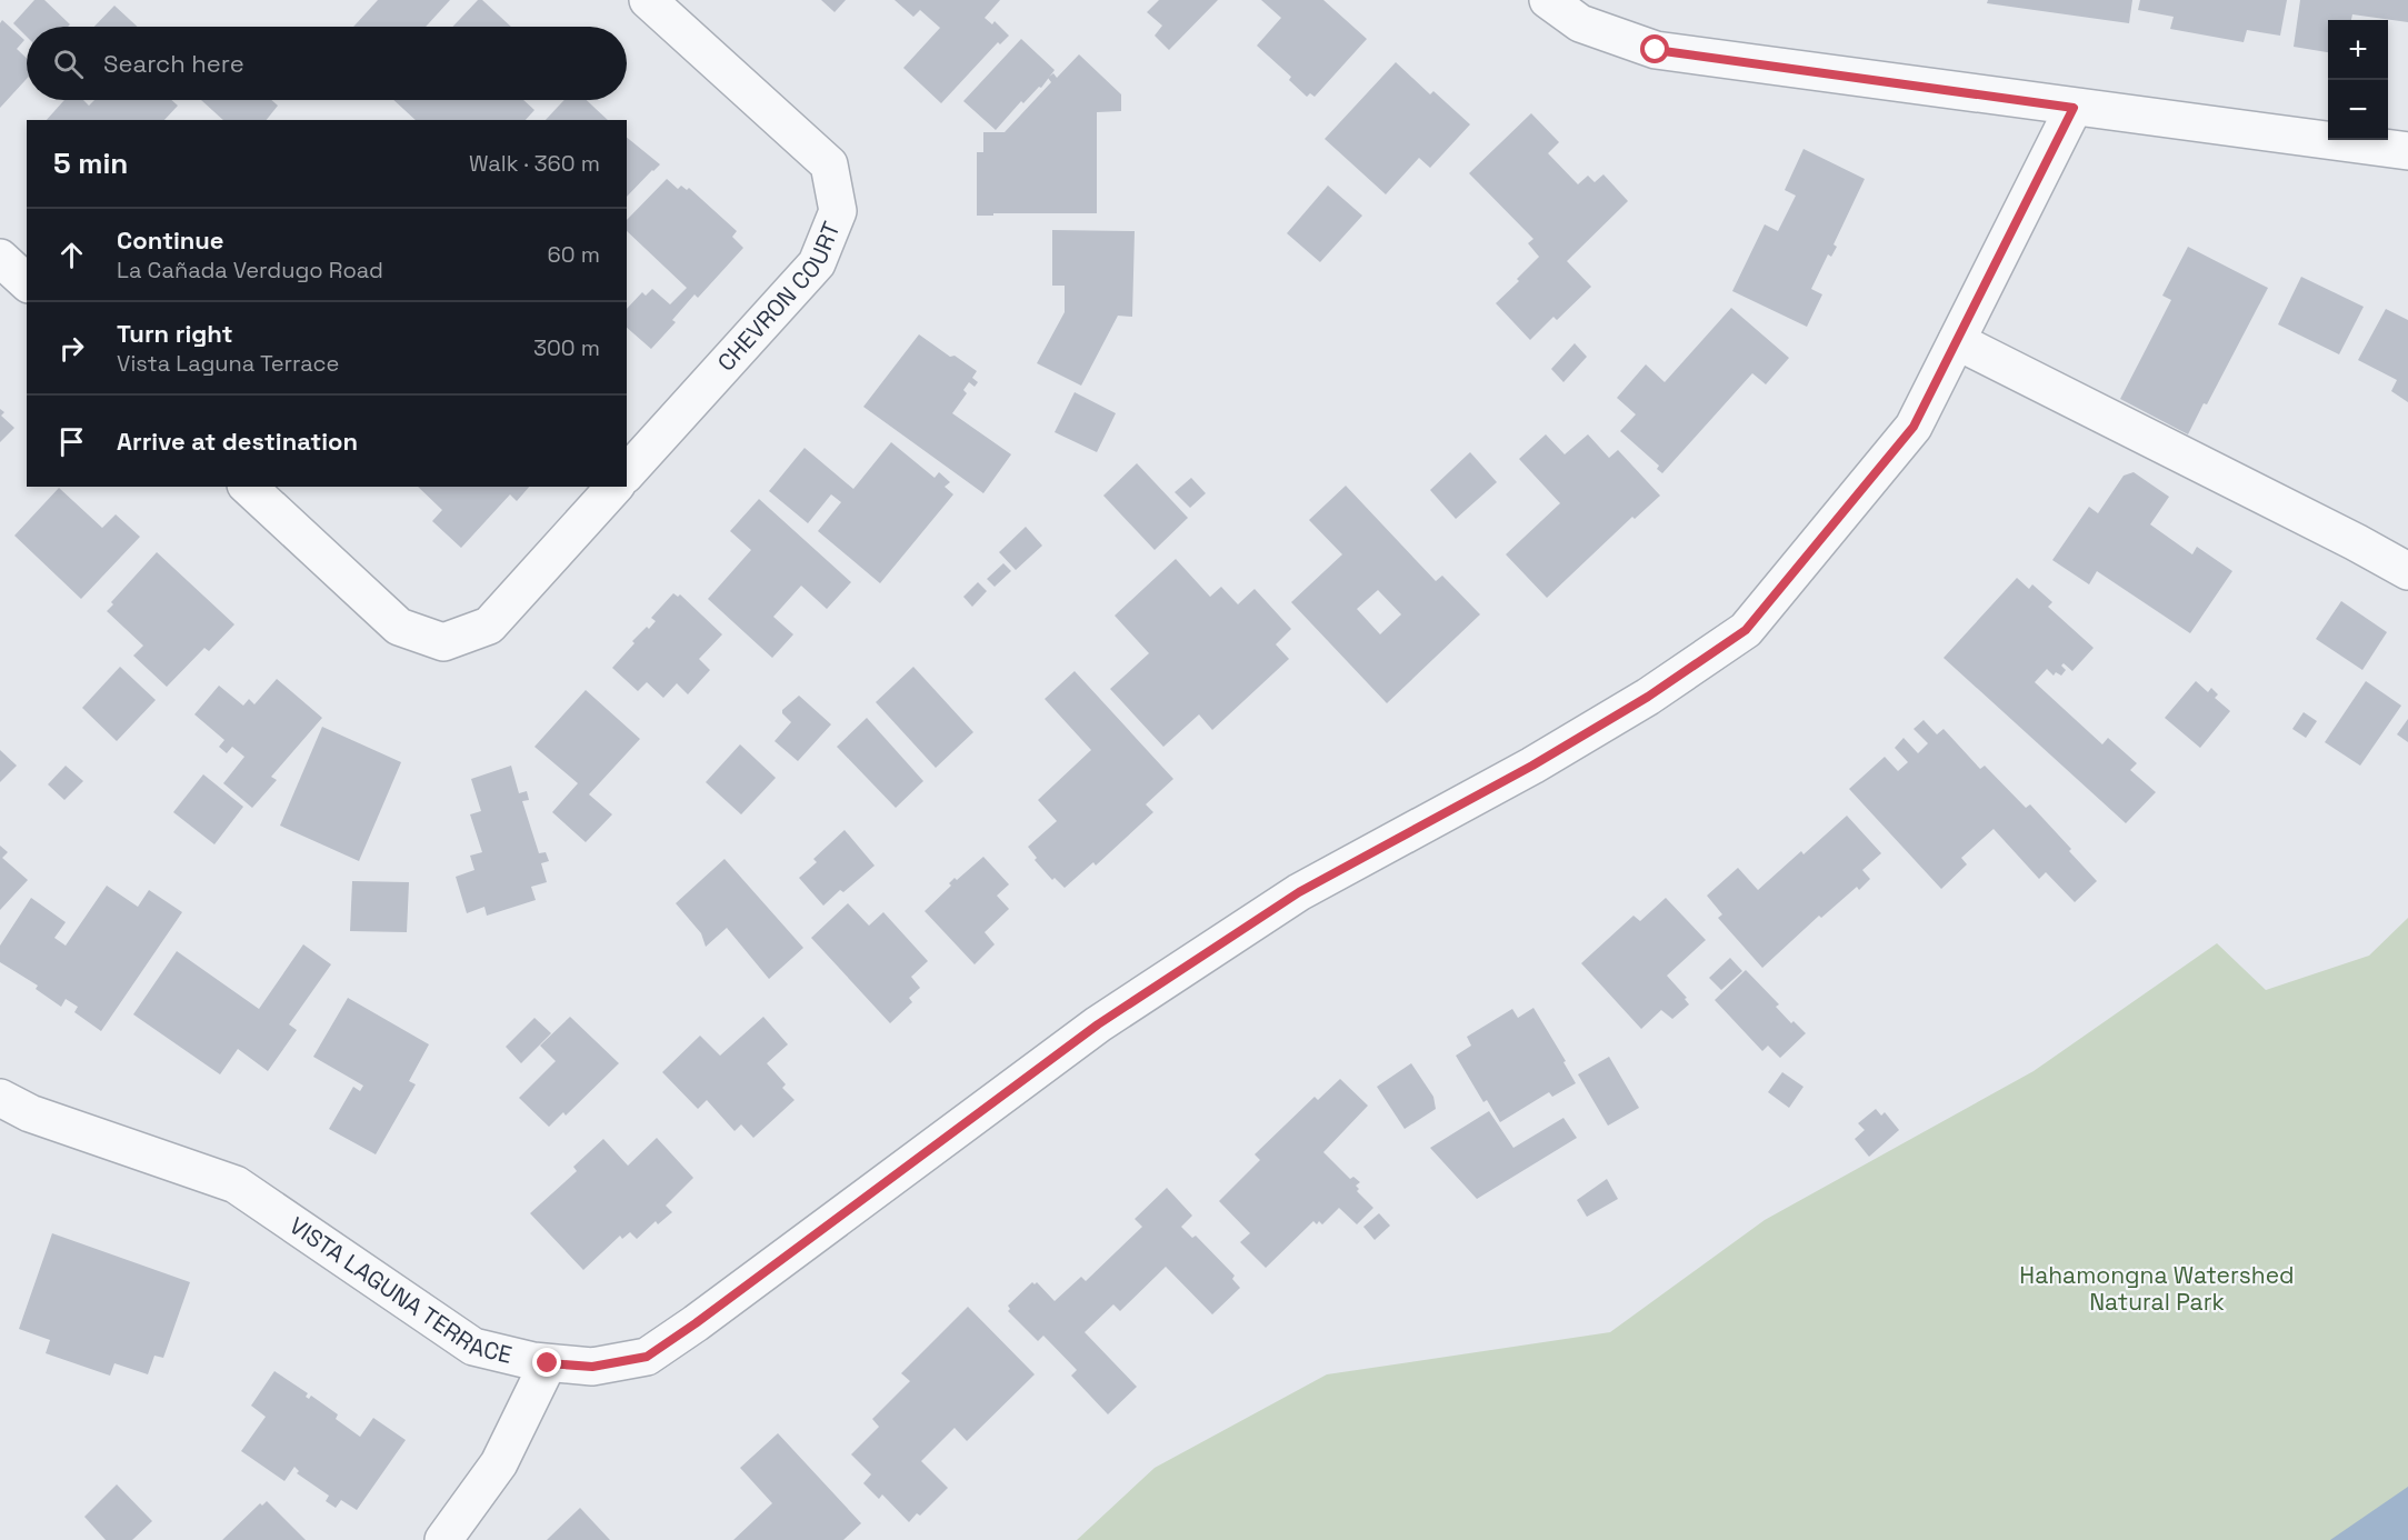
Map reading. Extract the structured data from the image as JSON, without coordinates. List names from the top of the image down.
{
  "streets": {
    "street": ["CHEVRON COURT", "VISTA LAGUNA TERRACE"]
  },
  "parks": ["Hahamongna Watershed Natural Park"],
  "page": {
    "map_buttons": ["+", "−"],
    "search": "Search here",
    "heading": ["5 min", "Walk · 360 m"],
    "list": [
      ["Continue", "La Cañada Verdugo Road", "60 m"],
      ["Turn right", "Vista Laguna Terrace", "300 m"],
      "Arrive at destination"
    ]
  }
}
